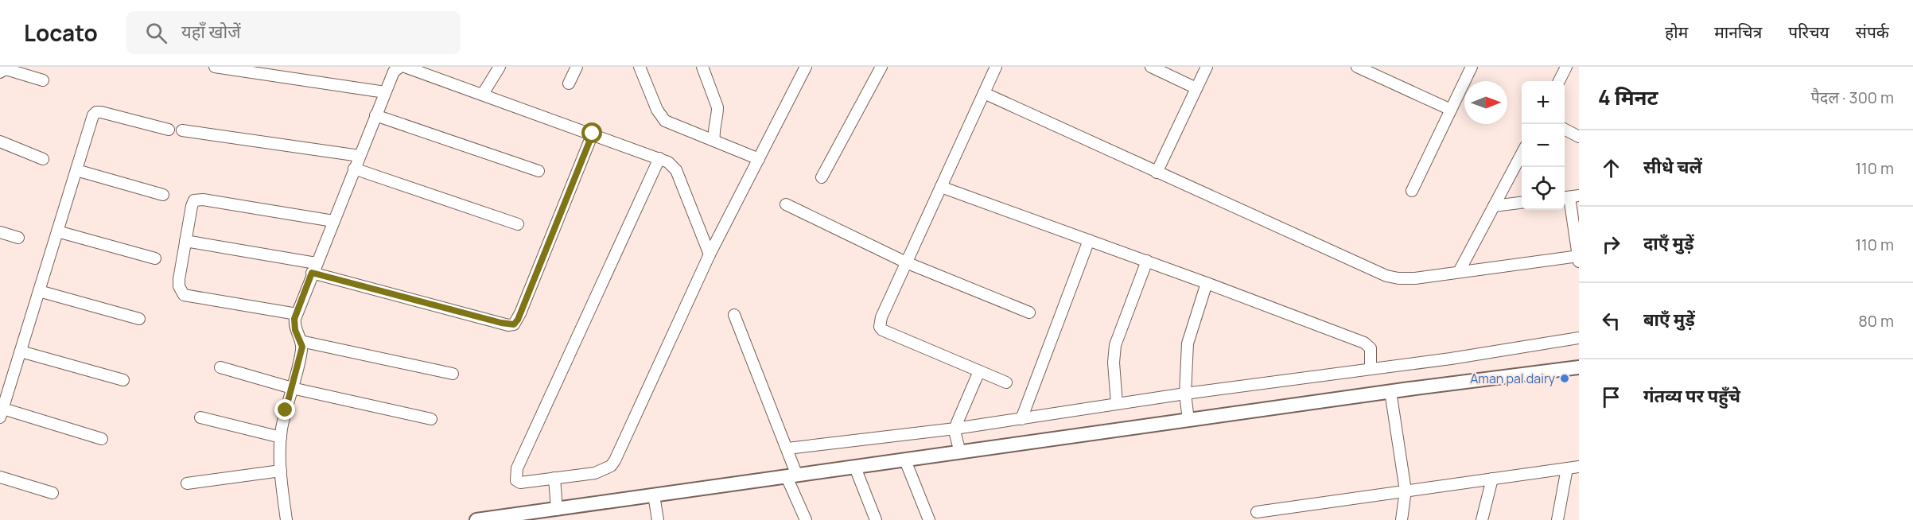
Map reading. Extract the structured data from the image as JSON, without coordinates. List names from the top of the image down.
{
  "places": ["Aman pal dairy"],
  "north": "right",
  "page": {
    "header": "Locato",
    "search": "यहाँ खोजें",
    "nav": [
      "होम",
      "मानचित्र",
      "परिचय",
      "संपर्क"
    ],
    "heading": ["4 मिनट", "पैदल · 300 m"],
    "map_buttons": ["+", "−"],
    "list": [
      ["सीधे चलें", "110 m"],
      ["दाएँ मुड़ें", "110 m"],
      ["बाएँ मुड़ें", "80 m"],
      "गंतव्य पर पहुँचे"
    ]
  }
}
